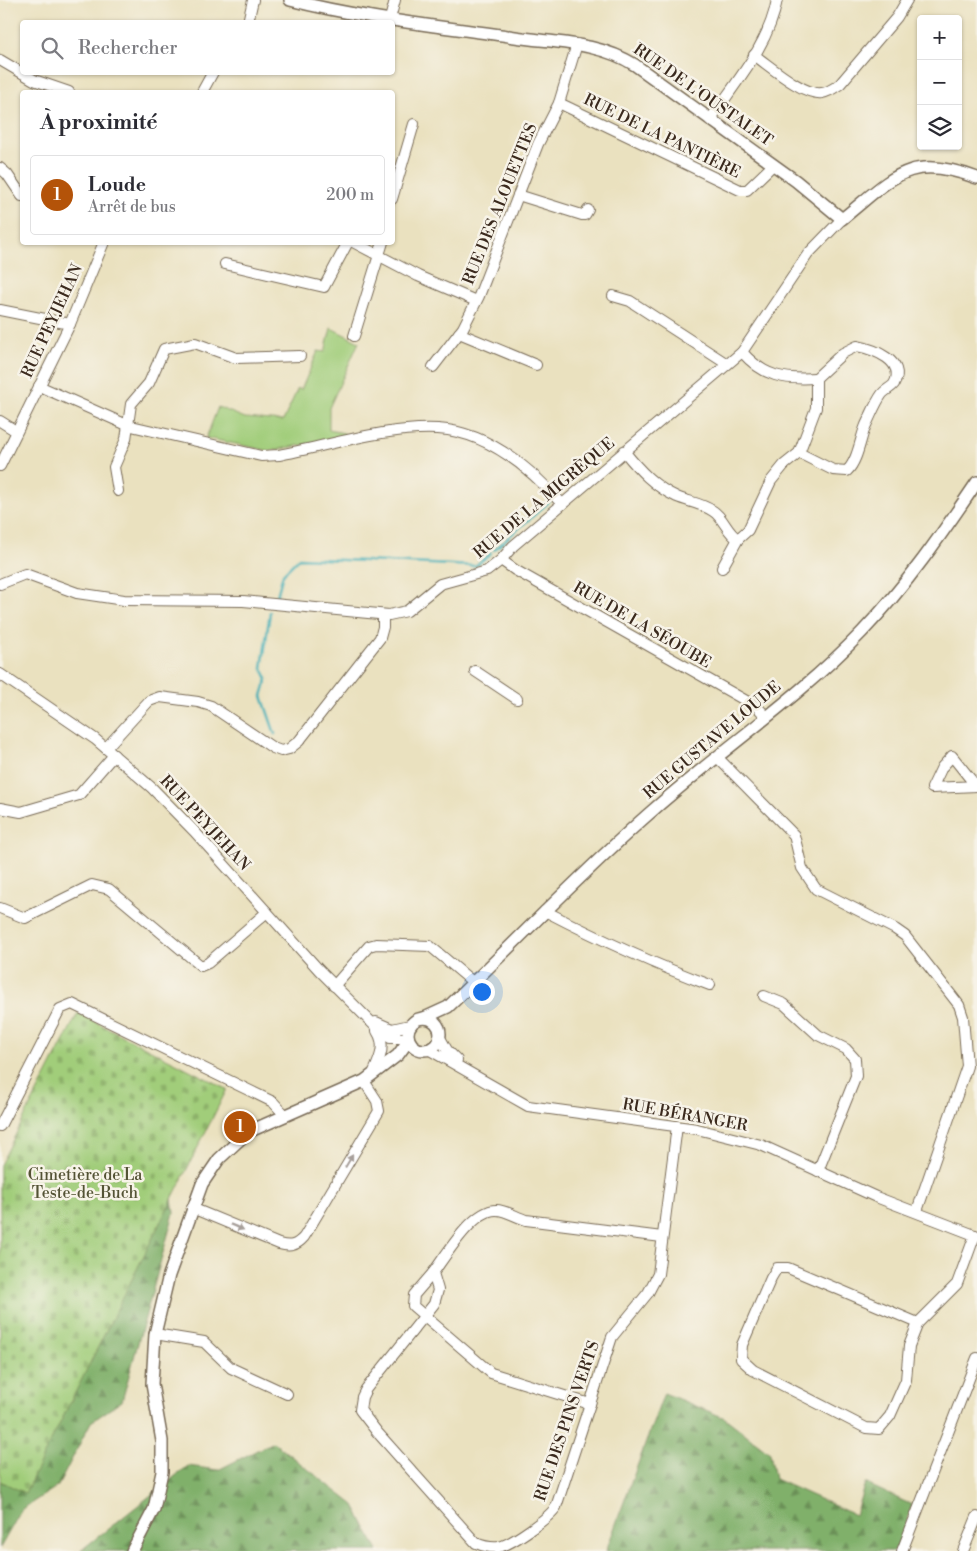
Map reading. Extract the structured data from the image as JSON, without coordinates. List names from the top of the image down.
{
  "streets": {
    "street": [
      "RUE DE L'OUSTALET",
      "RUE DE LA PANTIÈRE",
      "RUE DES ALOUETTES",
      "RUE PEYJEHAN",
      "RUE DE LA MIGRÈQUE",
      "RUE DE LA SÉOUBE",
      "RUE GUSTAVE LOUDE",
      "RUE BÉRANGER",
      "RUE DES PINS VERTS"
    ]
  },
  "crossings": [
    ["RUE DE L'OUSTALET", "RUE DE LA PANTIÈRE"],
    ["RUE DE L'OUSTALET", "RUE DES ALOUETTES"],
    ["RUE DE L'OUSTALET", "RUE DE LA MIGRÈQUE"],
    ["RUE DE LA PANTIÈRE", "RUE DES ALOUETTES"],
    ["RUE PEYJEHAN", "RUE GUSTAVE LOUDE"],
    ["RUE PEYJEHAN", "RUE BÉRANGER"],
    ["RUE DE LA MIGRÈQUE", "RUE DE LA SÉOUBE"],
    ["RUE DE LA SÉOUBE", "RUE GUSTAVE LOUDE"],
    ["RUE GUSTAVE LOUDE", "RUE BÉRANGER"],
    ["RUE BÉRANGER", "RUE DES PINS VERTS"]
  ],
  "parks": ["Cimetière de La Teste-de-Buch"],
  "page": {
    "map_buttons": ["+", "−"],
    "search": "Rechercher",
    "heading": "À proximité",
    "list": [
      {
        "mark": "1",
        "name": "Loude",
        "note": "Arrêt de bus",
        "value": "200 m"
      }
    ],
    "pins": "1"
  }
}
